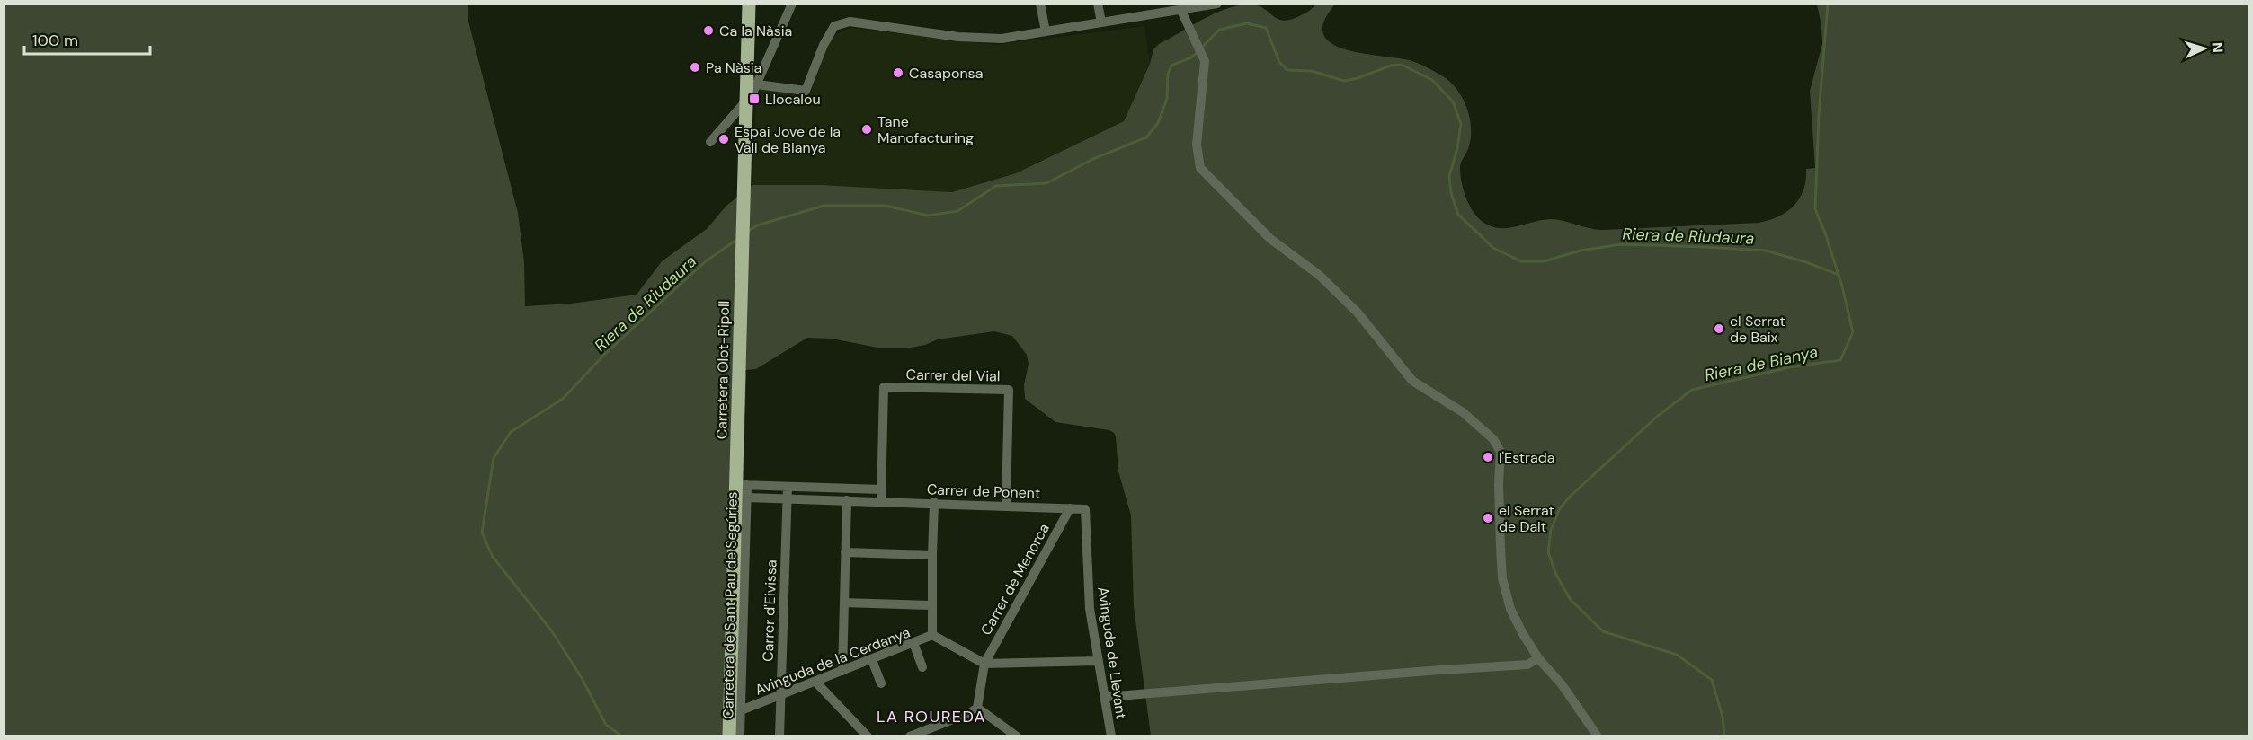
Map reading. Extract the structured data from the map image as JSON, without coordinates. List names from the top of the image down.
{
  "streets": {
    "main road": ["Carretera Olot-Ripoll"],
    "street": [
      "Carrer del Vial",
      "Carrer de Ponent",
      "Carrer de Menorca",
      "Carretera de Sant Pau de Segúries",
      "Carrer d'Eivissa",
      "Avinguda de Llevant",
      "Avinguda de la Cerdanya"
    ]
  },
  "crossings": [
    ["Carretera Olot-Ripoll", "Carretera de Sant Pau de Segúries"],
    ["Carrer del Vial", "Carrer de Ponent"],
    ["Carrer de Ponent", "Carrer de Menorca"],
    ["Carrer de Ponent", "Carretera de Sant Pau de Segúries"],
    ["Carrer de Ponent", "Carrer d'Eivissa"],
    ["Carrer de Ponent", "Avinguda de Llevant"],
    ["Carretera de Sant Pau de Segúries", "Avinguda de la Cerdanya"],
    ["Carrer d'Eivissa", "Avinguda de la Cerdanya"]
  ],
  "districts": ["LA ROUREDA"],
  "water": ["Riera de Riudaura", "Riera de Bianya"],
  "places": {
    "other": [
      "Ca la Nàsia",
      "Pa Nàsia",
      "Casaponsa",
      "Tane Manofacturing",
      "Espai Jove de la Vall de Bianya",
      "el Serrat de Baix",
      "l'Estrada",
      "el Serrat de Dalt"
    ],
    "transit": ["Llocalou"]
  },
  "scale_bar": "100 m",
  "north": "right"
}
